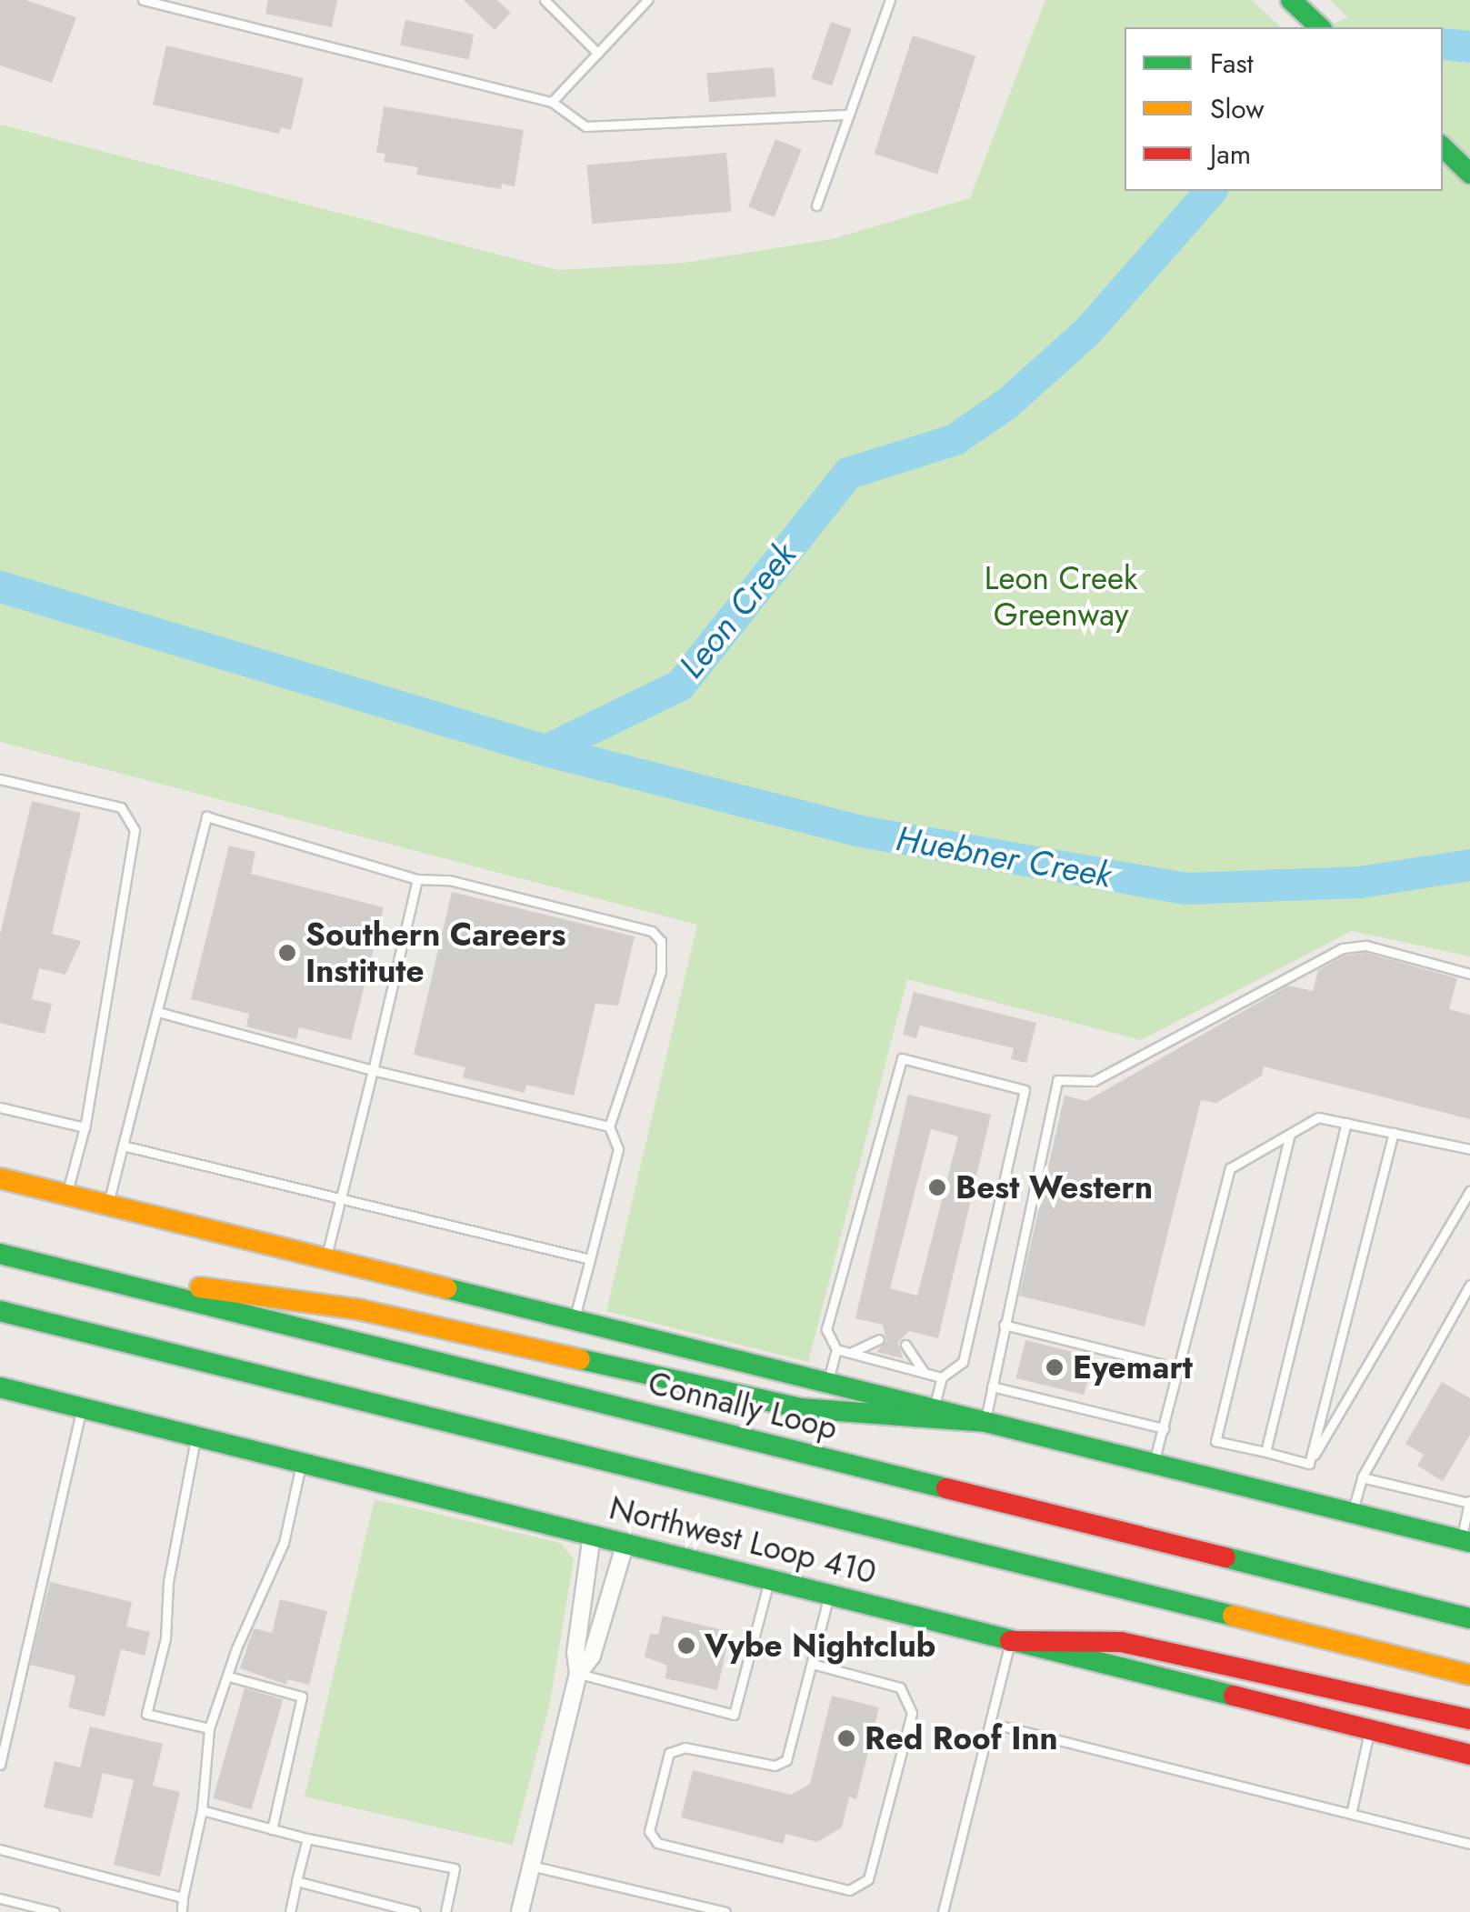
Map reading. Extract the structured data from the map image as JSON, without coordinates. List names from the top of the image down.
{
  "streets": {
    "main road": ["Connally Loop", "Northwest Loop 410"]
  },
  "water": ["Leon Creek", "Huebner Creek"],
  "parks": ["Leon Creek Greenway"],
  "places": [
    "Southern Careers Institute",
    "Best Western",
    "Eyemart",
    "Vybe Nightclub",
    "Red Roof Inn"
  ],
  "legend": ["Fast", "Slow", "Jam"]
}
